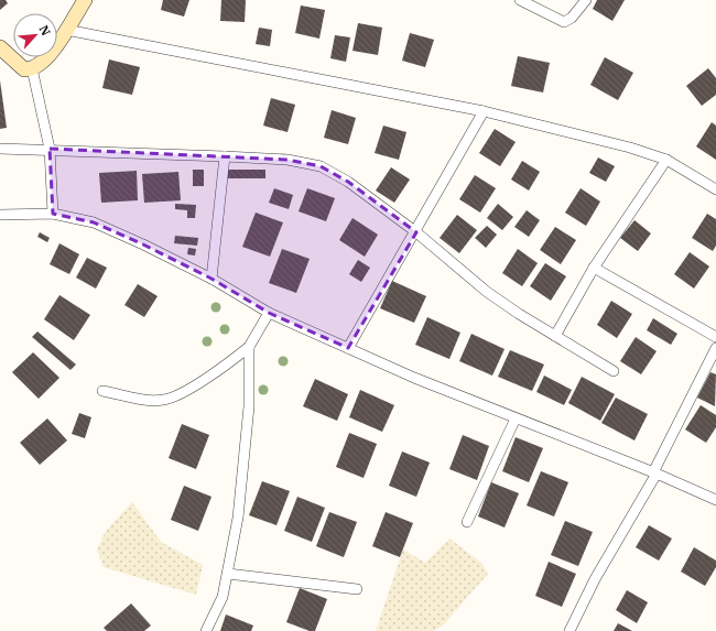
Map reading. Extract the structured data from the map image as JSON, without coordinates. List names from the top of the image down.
{
  "north": "top right"
}
